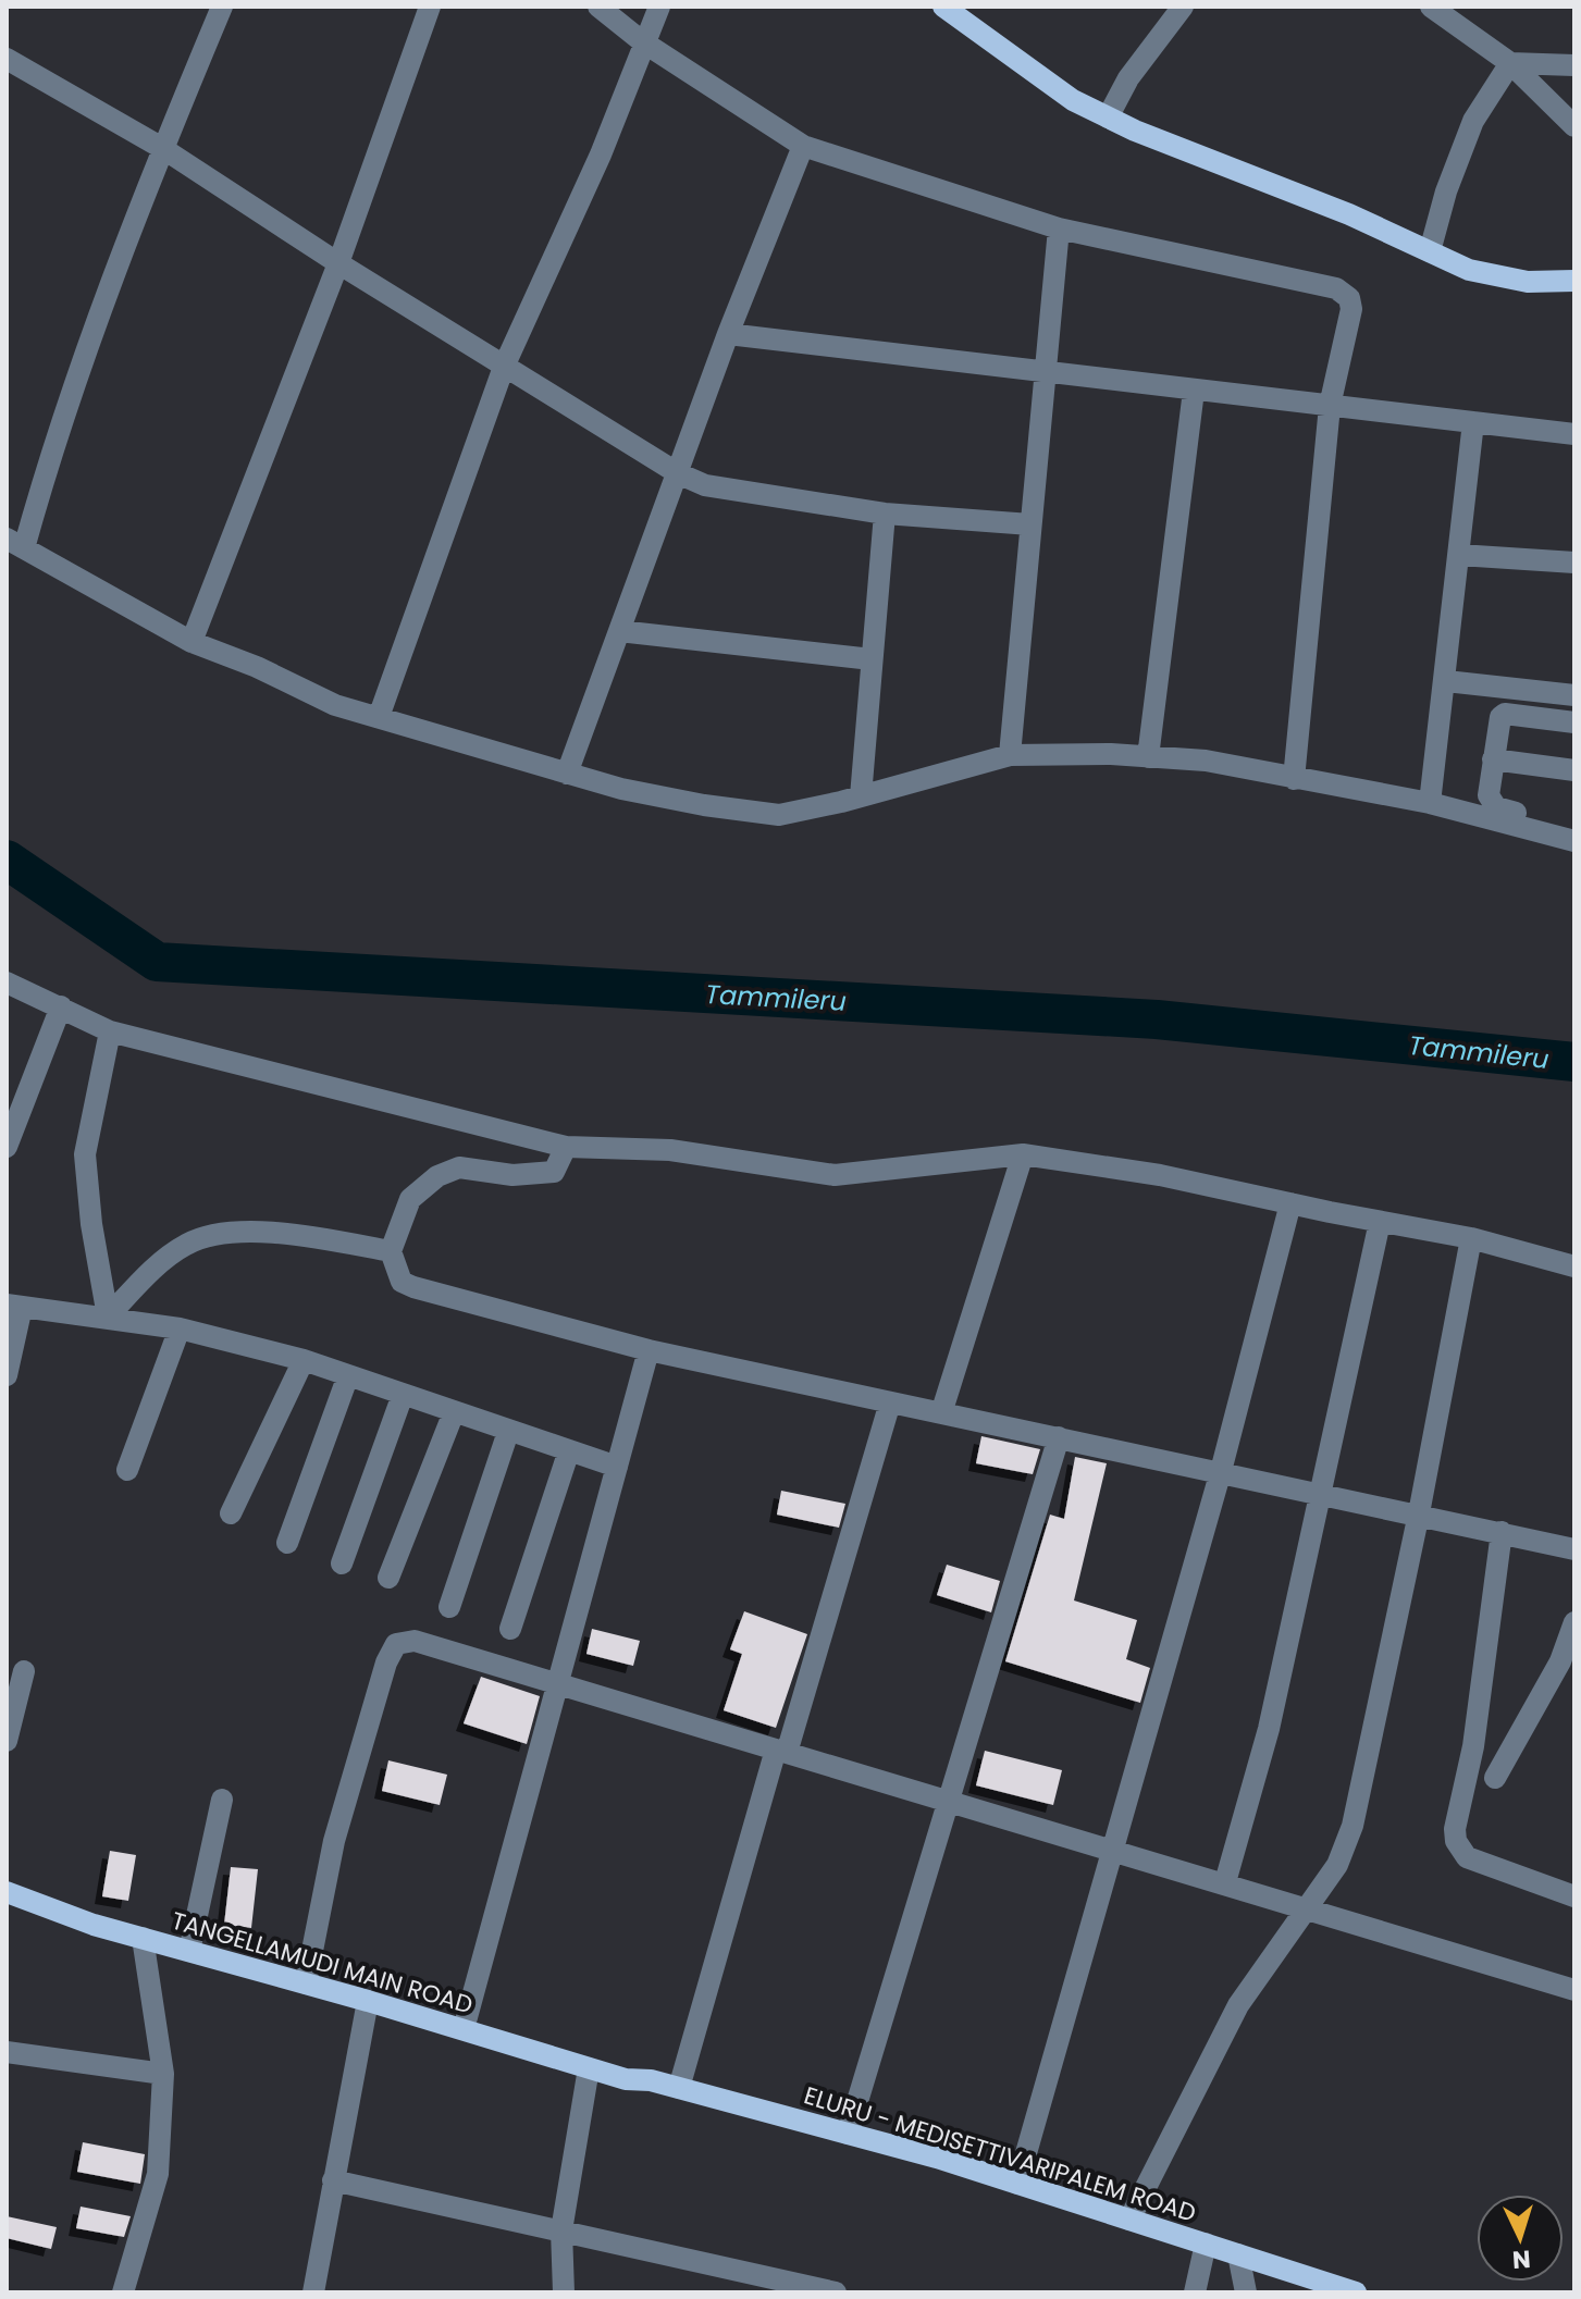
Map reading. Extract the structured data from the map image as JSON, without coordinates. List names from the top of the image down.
{
  "streets": {
    "main road": ["TANGELLAMUDI MAIN ROAD", "ELURU - MEDISETTIVARIPALEM ROAD"]
  },
  "crossings": [
    ["TANGELLAMUDI MAIN ROAD", "ELURU - MEDISETTIVARIPALEM ROAD"]
  ],
  "water": ["Tammileru"],
  "north": "bottom"
}
